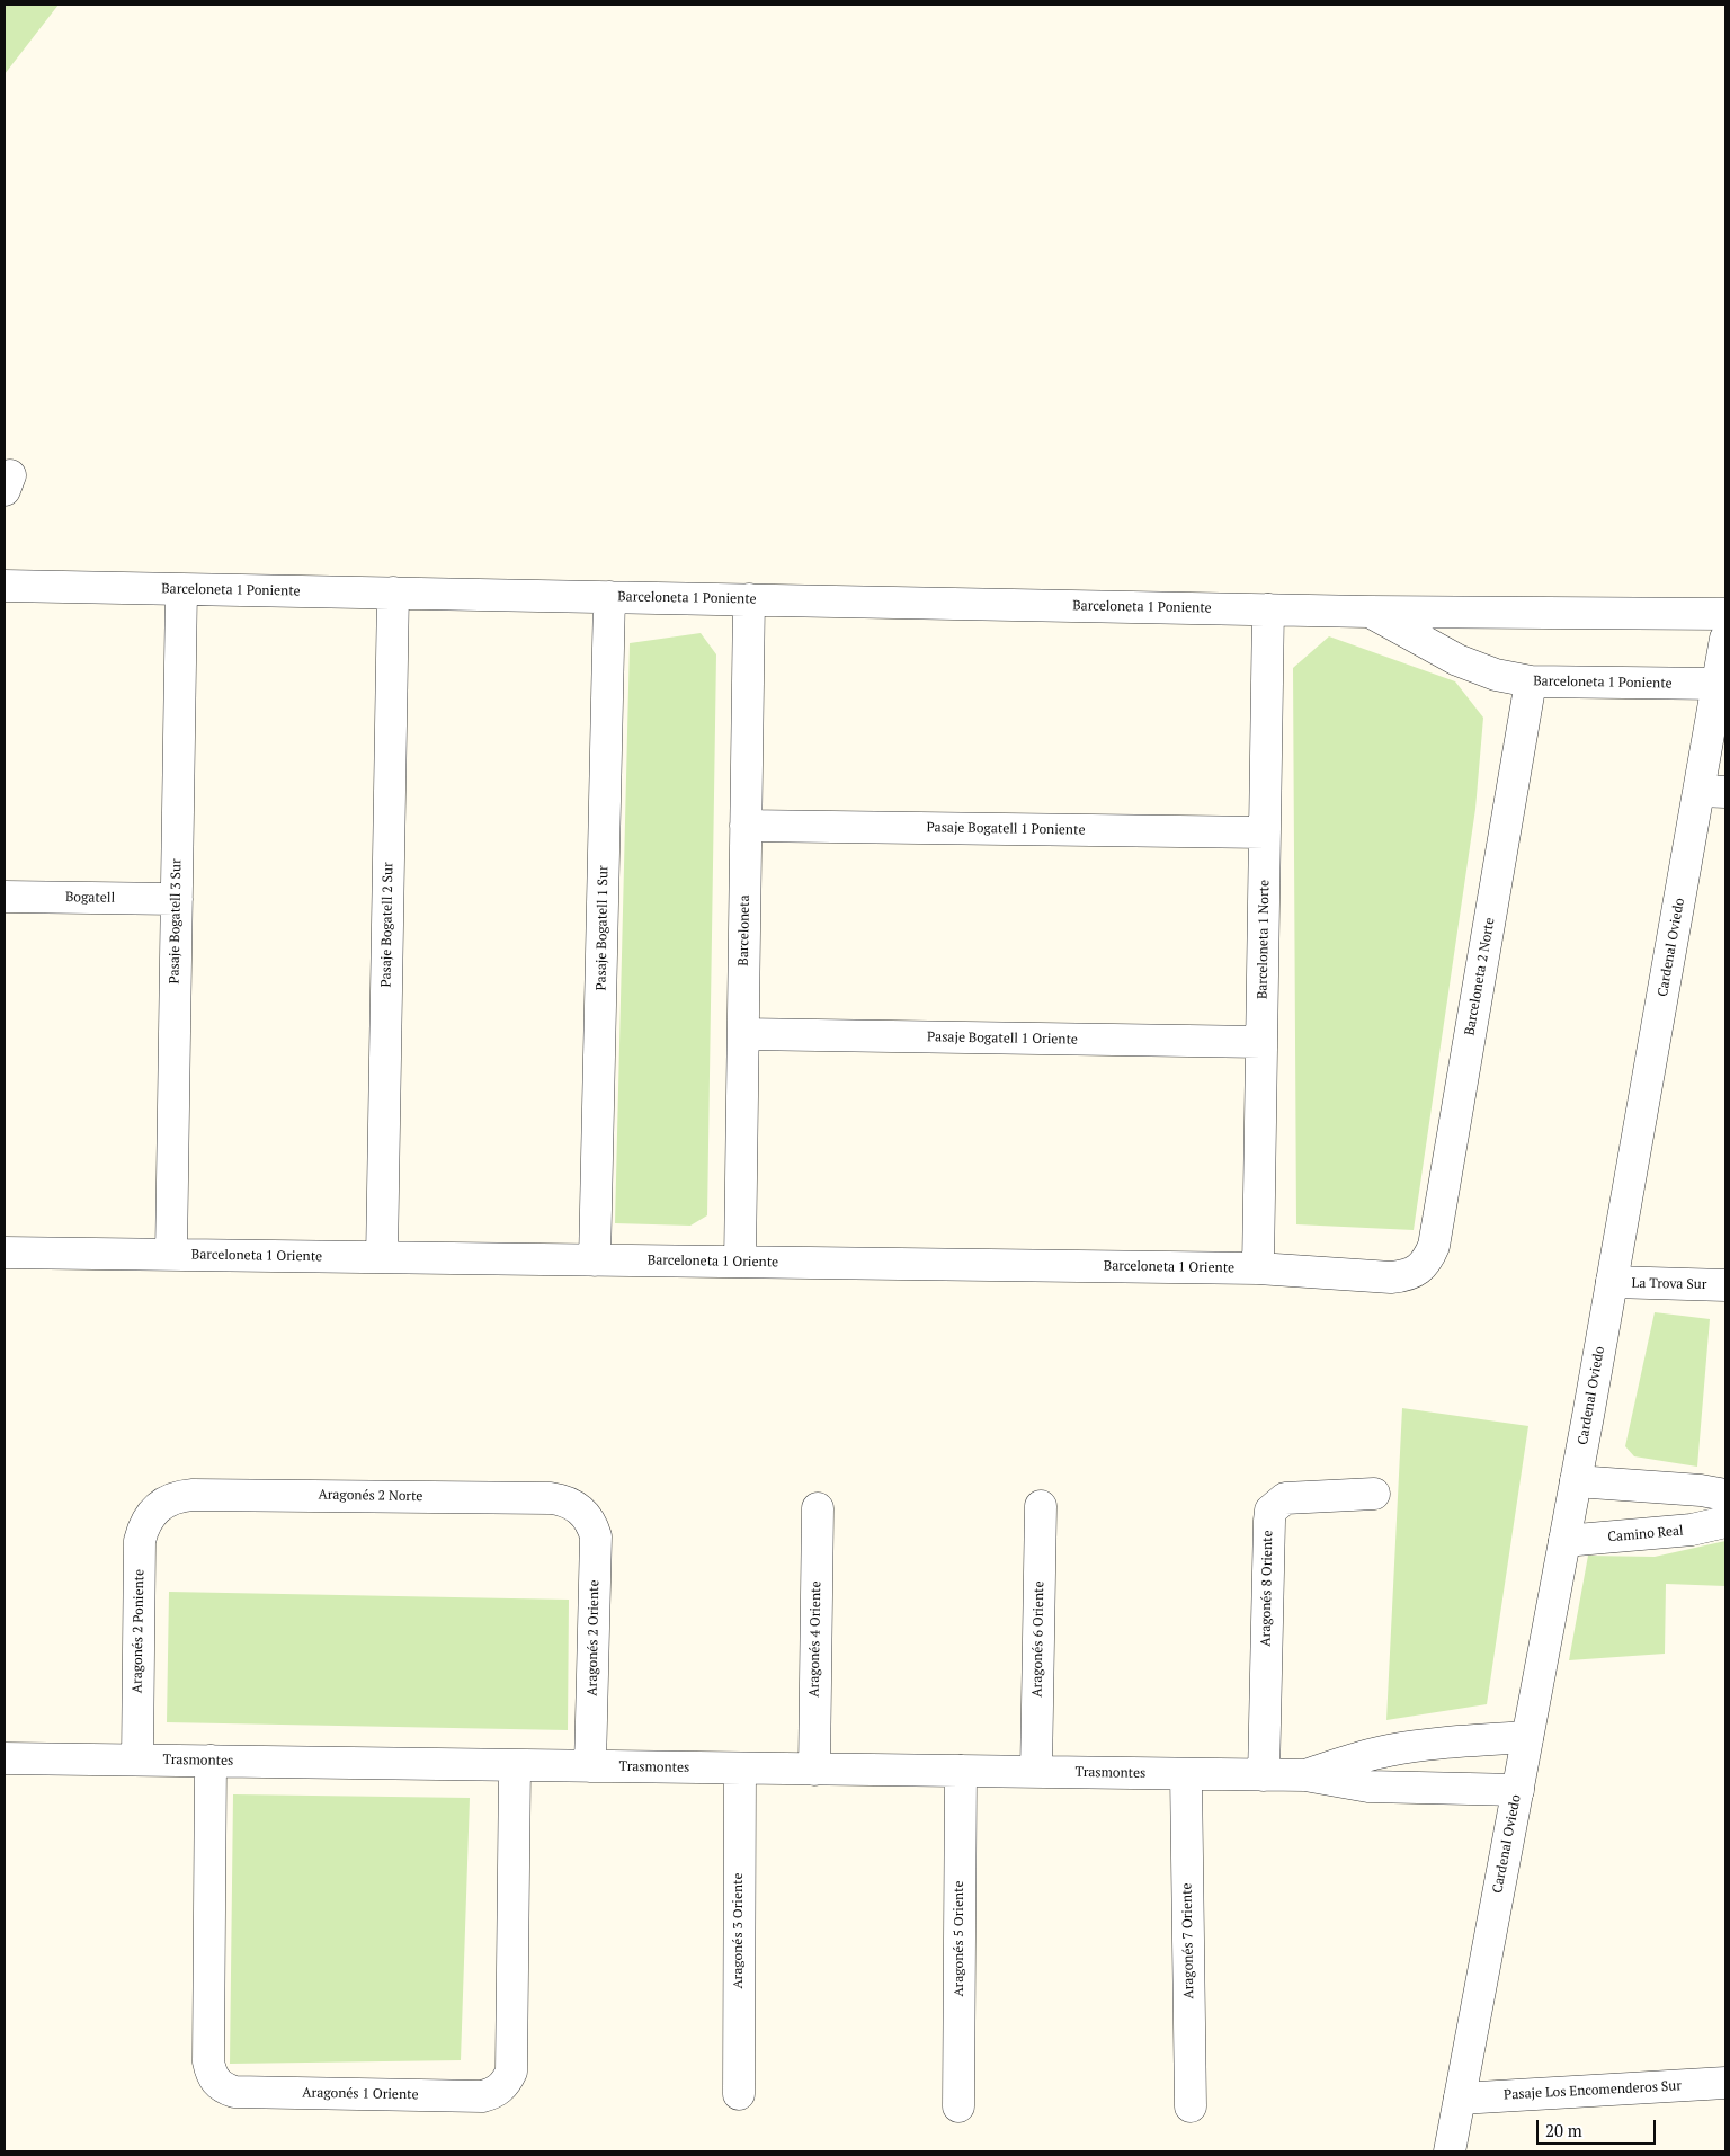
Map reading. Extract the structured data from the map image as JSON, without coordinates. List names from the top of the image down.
{
  "streets": {
    "street": [
      "Barceloneta 1 Poniente",
      "Pasaje Bogatell 1 Poniente",
      "Bogatell",
      "Pasaje Bogatell 3 Sur",
      "Pasaje Bogatell 2 Sur",
      "Pasaje Bogatell 1 Sur",
      "Barceloneta",
      "Barceloneta 1 Norte",
      "Cardenal Oviedo",
      "Barceloneta 2 Norte",
      "Pasaje Bogatell 1 Oriente",
      "Barceloneta 1 Oriente",
      "La Trova Sur",
      "Aragonés 2 Norte",
      "Camino Real",
      "Aragonés 8 Oriente",
      "Aragonés 2 Poniente",
      "Aragonés 2 Oriente",
      "Aragonés 4 Oriente",
      "Aragonés 6 Oriente",
      "Trasmontes",
      "Aragonés 3 Oriente",
      "Aragonés 5 Oriente",
      "Aragonés 7 Oriente",
      "Pasaje Los Encomenderos Sur",
      "Aragonés 1 Oriente"
    ]
  },
  "crossings": [
    ["Barceloneta 1 Poniente", "Pasaje Bogatell 3 Sur"],
    ["Barceloneta 1 Poniente", "Pasaje Bogatell 2 Sur"],
    ["Barceloneta 1 Poniente", "Pasaje Bogatell 1 Sur"],
    ["Barceloneta 1 Poniente", "Barceloneta"],
    ["Barceloneta 1 Poniente", "Barceloneta 1 Norte"],
    ["Barceloneta 1 Poniente", "Cardenal Oviedo"],
    ["Barceloneta 1 Poniente", "Barceloneta 2 Norte"],
    ["Pasaje Bogatell 1 Poniente", "Barceloneta"],
    ["Pasaje Bogatell 1 Poniente", "Barceloneta 1 Norte"],
    ["Bogatell", "Pasaje Bogatell 3 Sur"],
    ["Pasaje Bogatell 3 Sur", "Barceloneta 1 Oriente"],
    ["Pasaje Bogatell 2 Sur", "Barceloneta 1 Oriente"],
    ["Pasaje Bogatell 1 Sur", "Barceloneta 1 Oriente"],
    ["Barceloneta", "Pasaje Bogatell 1 Oriente"],
    ["Barceloneta", "Barceloneta 1 Oriente"],
    ["Barceloneta 1 Norte", "Pasaje Bogatell 1 Oriente"],
    ["Barceloneta 1 Norte", "Barceloneta 1 Oriente"],
    ["Cardenal Oviedo", "La Trova Sur"],
    ["Cardenal Oviedo", "Camino Real"],
    ["Cardenal Oviedo", "Trasmontes"],
    ["Cardenal Oviedo", "Pasaje Los Encomenderos Sur"],
    ["Barceloneta 2 Norte", "Barceloneta 1 Oriente"],
    ["Aragonés 2 Norte", "Aragonés 2 Poniente"],
    ["Aragonés 2 Norte", "Aragonés 2 Oriente"],
    ["Aragonés 8 Oriente", "Trasmontes"],
    ["Aragonés 2 Poniente", "Trasmontes"],
    ["Aragonés 2 Oriente", "Trasmontes"],
    ["Aragonés 4 Oriente", "Trasmontes"],
    ["Aragonés 6 Oriente", "Trasmontes"],
    ["Trasmontes", "Aragonés 3 Oriente"],
    ["Trasmontes", "Aragonés 5 Oriente"],
    ["Trasmontes", "Aragonés 7 Oriente"],
    ["Trasmontes", "Aragonés 1 Oriente"]
  ],
  "scale_bar": "20 m"
}
